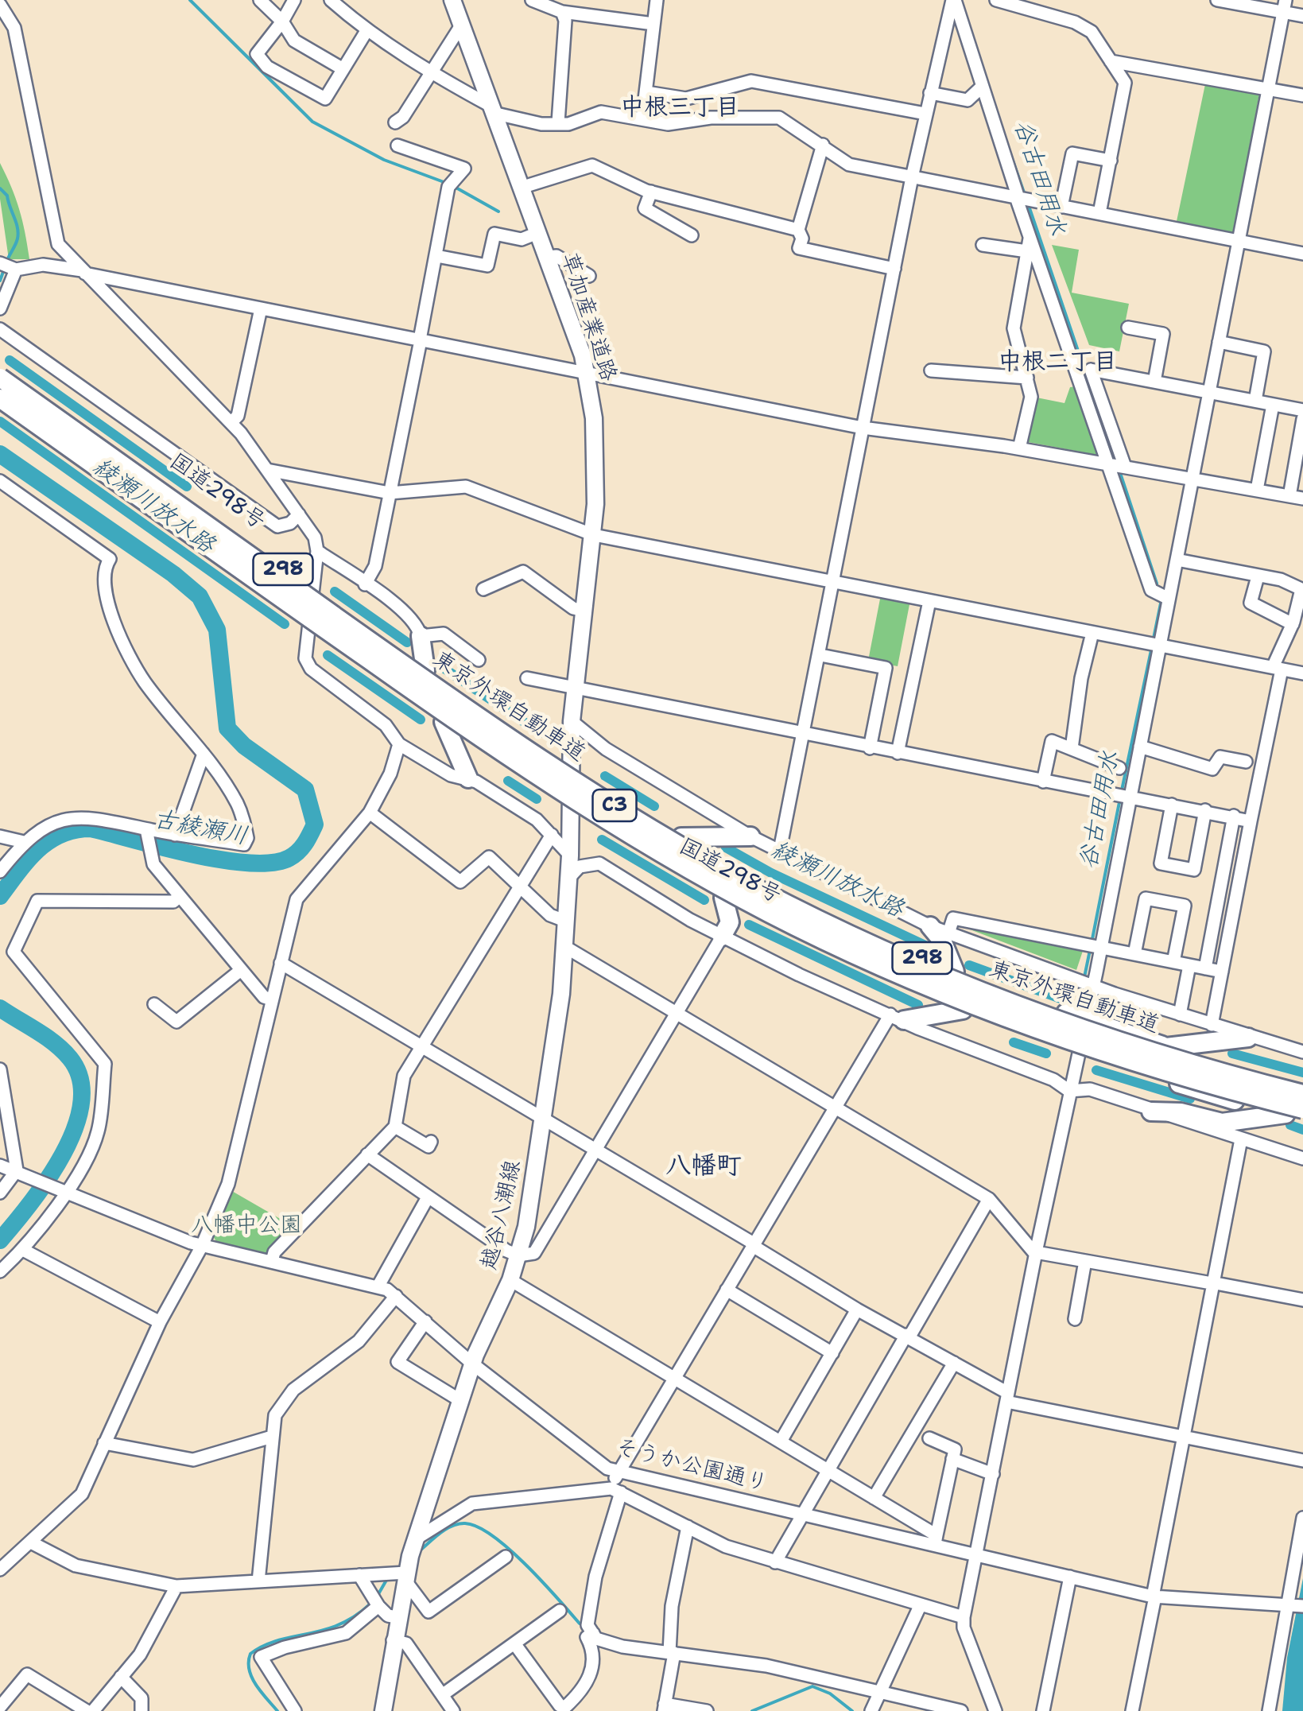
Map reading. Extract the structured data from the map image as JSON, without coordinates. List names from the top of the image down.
{
  "streets": {
    "highway": [
      "国道298号",
      "298",
      "東京外環自動車道",
      "C3"
    ],
    "main road": ["草加産業道路", "越谷八潮線"],
    "street": ["そうか公園通り"]
  },
  "crossings": [
    ["草加産業道路", "国道298号"],
    ["草加産業道路", "越谷八潮線"],
    ["国道298号", "東京外環自動車道"],
    ["国道298号", "越谷八潮線"],
    ["越谷八潮線", "そうか公園通り"]
  ],
  "districts": ["中根三丁目", "中根二丁目", "八幡町"],
  "water": ["谷古田用水", "綾瀬川放水路", "古綾瀬川"],
  "parks": ["八幡中公園"]
}
